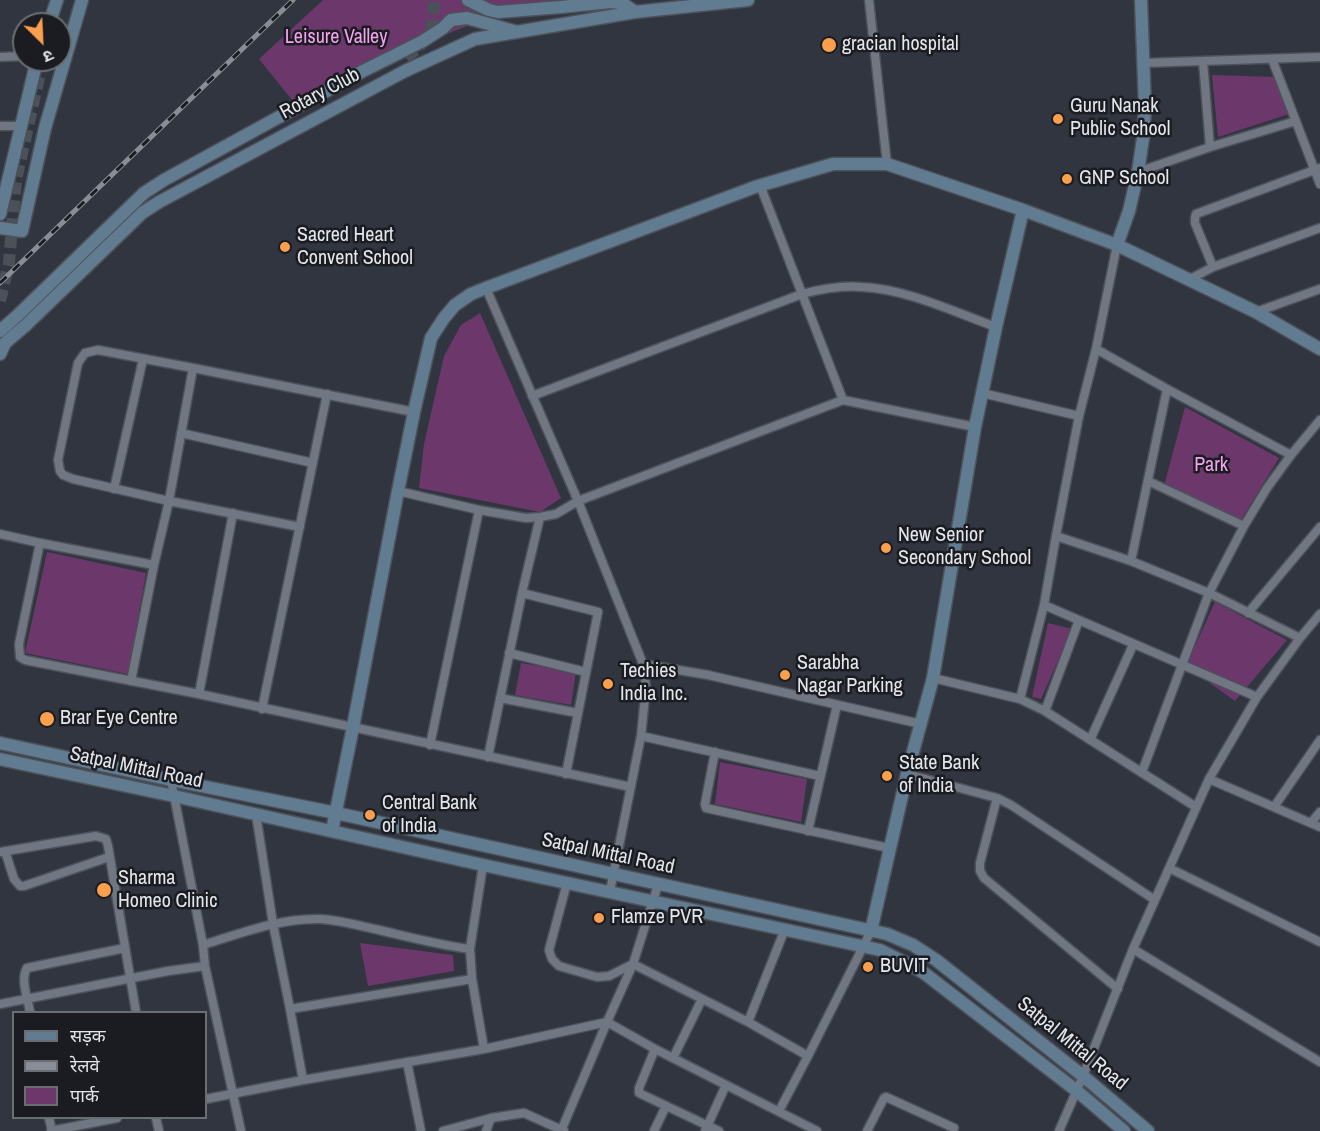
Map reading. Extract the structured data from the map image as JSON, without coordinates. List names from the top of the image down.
{
  "streets": {
    "street": ["Rotary Club", "Satpal Mittal Road"]
  },
  "parks": ["Leisure Valley", "Park"],
  "places": [
    "gracian hospital",
    "Guru Nanak Public School",
    "GNP School",
    "Sacred Heart Convent School",
    "New Senior Secondary School",
    "Sarabha Nagar Parking",
    "Techies India Inc.",
    "Brar Eye Centre",
    "State Bank of India",
    "Central Bank of India",
    "Sharma Homeo Clinic",
    "Flamze PVR",
    "BUVIT"
  ],
  "legend": ["सड़क", "रेलवे", "पार्क"],
  "north": "bottom right"
}
